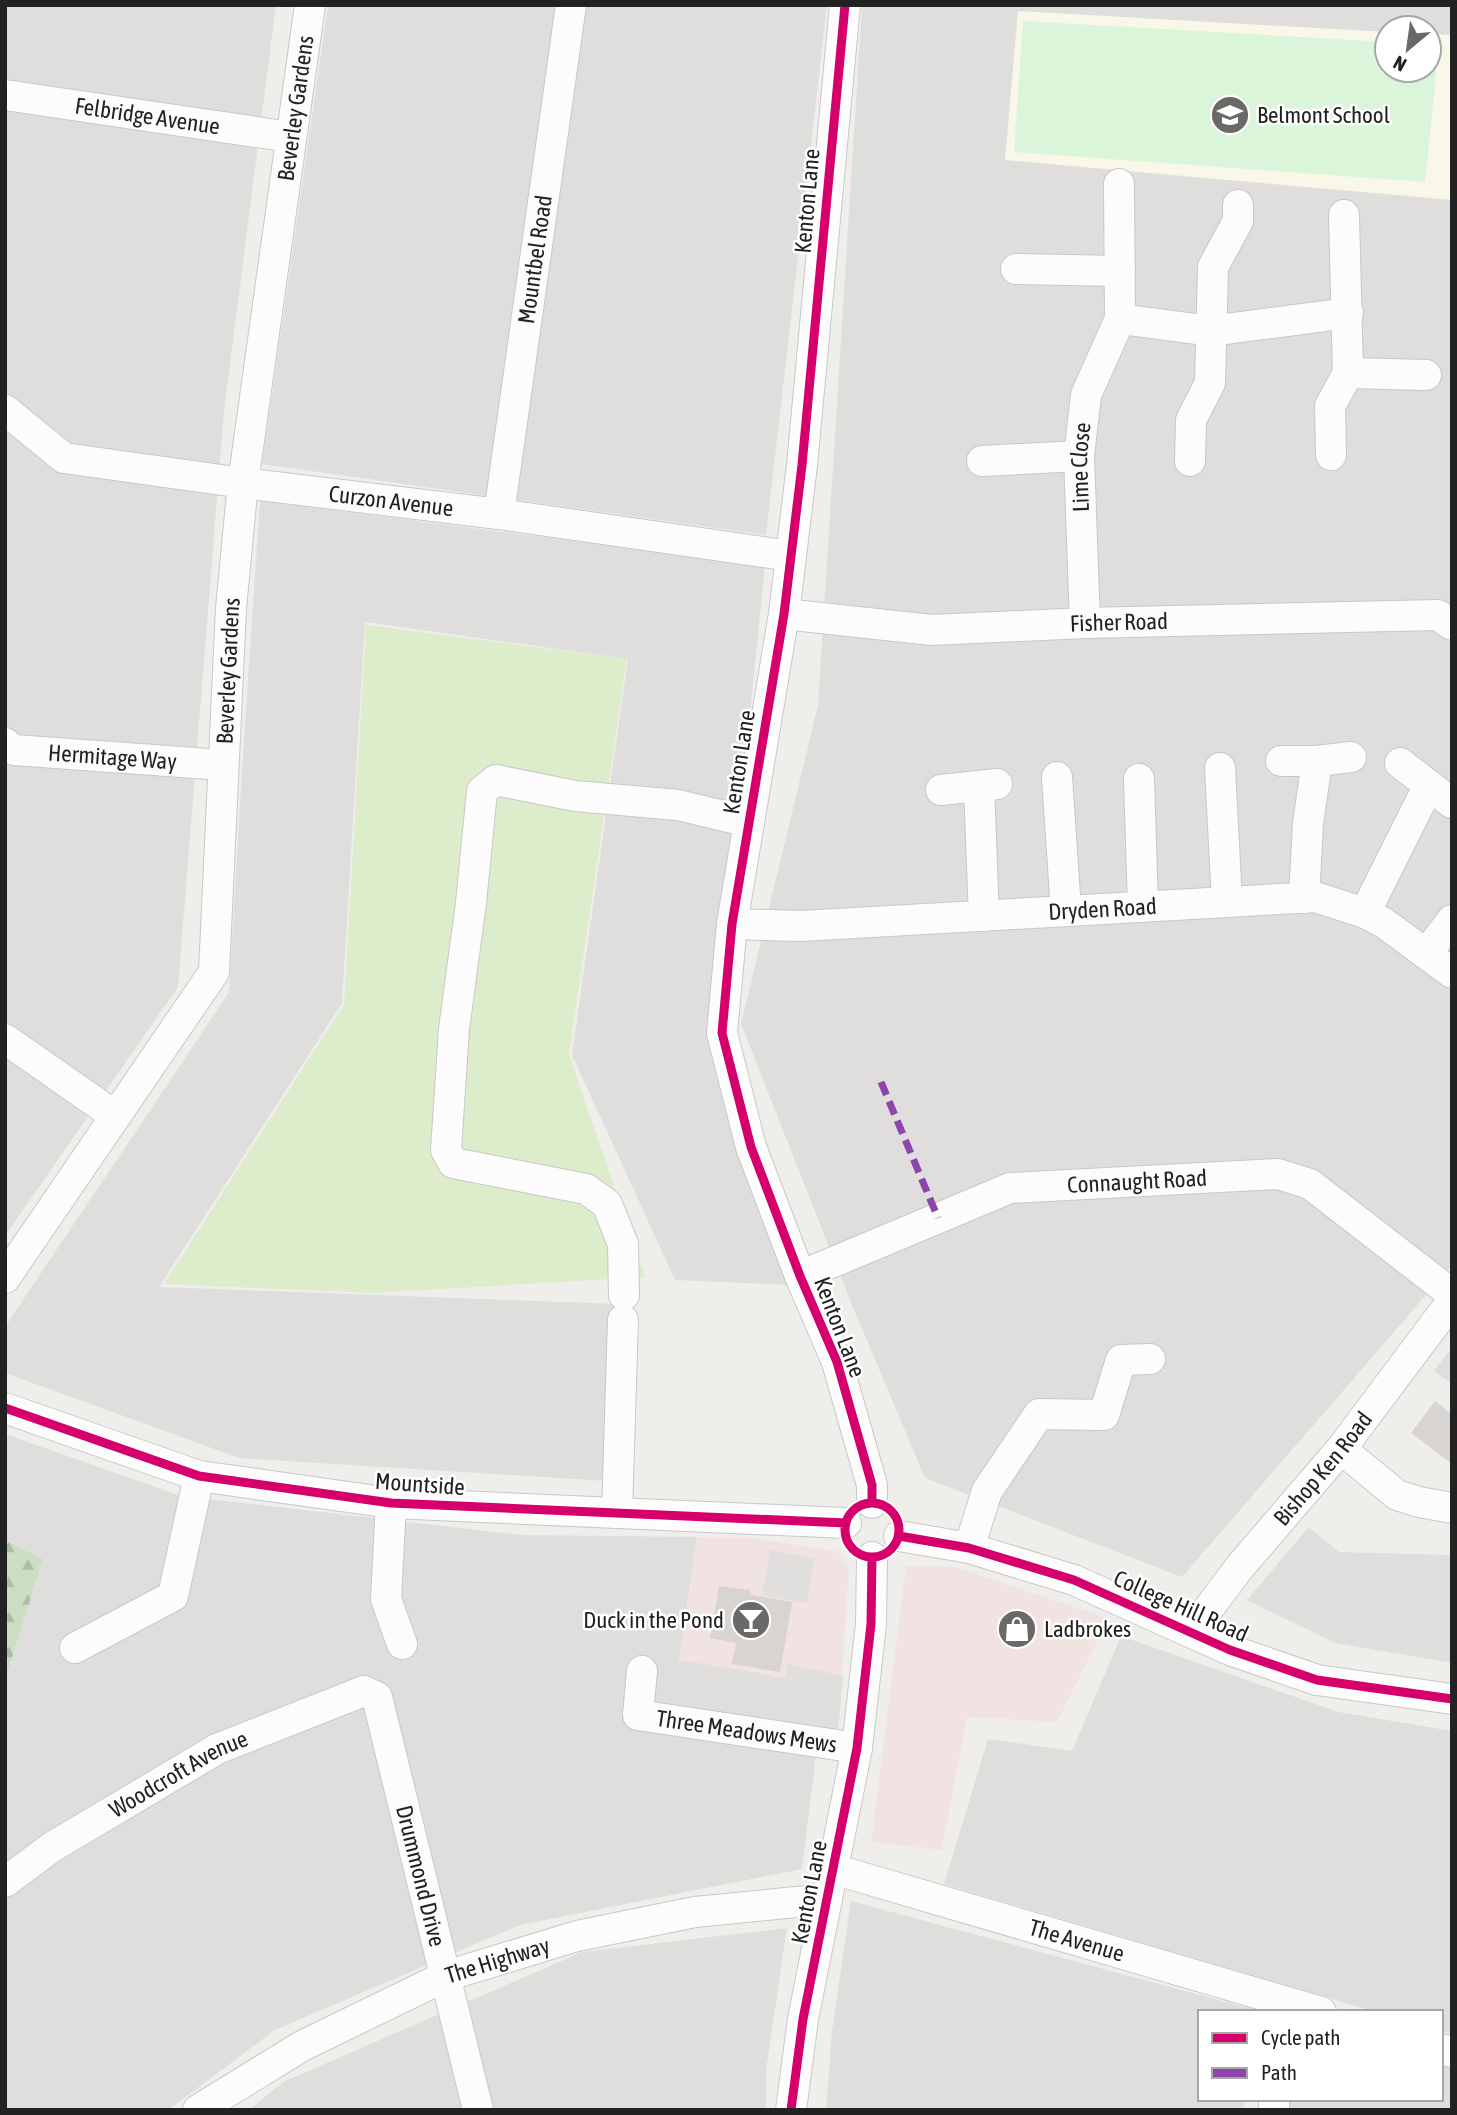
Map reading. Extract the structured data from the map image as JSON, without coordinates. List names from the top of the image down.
{
  "streets": {
    "street": [
      "Beverley Gardens",
      "Felbridge Avenue",
      "Kenton Lane",
      "Mountbel Road",
      "Lime Close",
      "Curzon Avenue",
      "Fisher Road",
      "Hermitage Way",
      "Dryden Road",
      "Connaught Road",
      "Bishop Ken Road",
      "Mountside",
      "College Hill Road",
      "Three Meadows Mews",
      "Woodcroft Avenue",
      "Drummond Drive",
      "The Avenue",
      "The Highway"
    ]
  },
  "crossings": [
    ["Beverley Gardens", "Felbridge Avenue"],
    ["Beverley Gardens", "Curzon Avenue"],
    ["Beverley Gardens", "Hermitage Way"],
    ["Kenton Lane", "Curzon Avenue"],
    ["Kenton Lane", "Fisher Road"],
    ["Kenton Lane", "Dryden Road"],
    ["Kenton Lane", "Connaught Road"],
    ["Kenton Lane", "Mountside"],
    ["Kenton Lane", "College Hill Road"],
    ["Kenton Lane", "Three Meadows Mews"],
    ["Kenton Lane", "The Avenue"],
    ["Kenton Lane", "The Highway"],
    ["Mountbel Road", "Curzon Avenue"],
    ["Lime Close", "Fisher Road"],
    ["Bishop Ken Road", "College Hill Road"],
    ["Mountside", "College Hill Road"],
    ["Woodcroft Avenue", "Drummond Drive"],
    ["Drummond Drive", "The Highway"]
  ],
  "places": {
    "school or university": ["Belmont School"],
    "bar": ["Duck in the Pond"],
    "shop": ["Ladbrokes"]
  },
  "legend": ["Cycle path", "Path"],
  "north": "bottom left"
}
